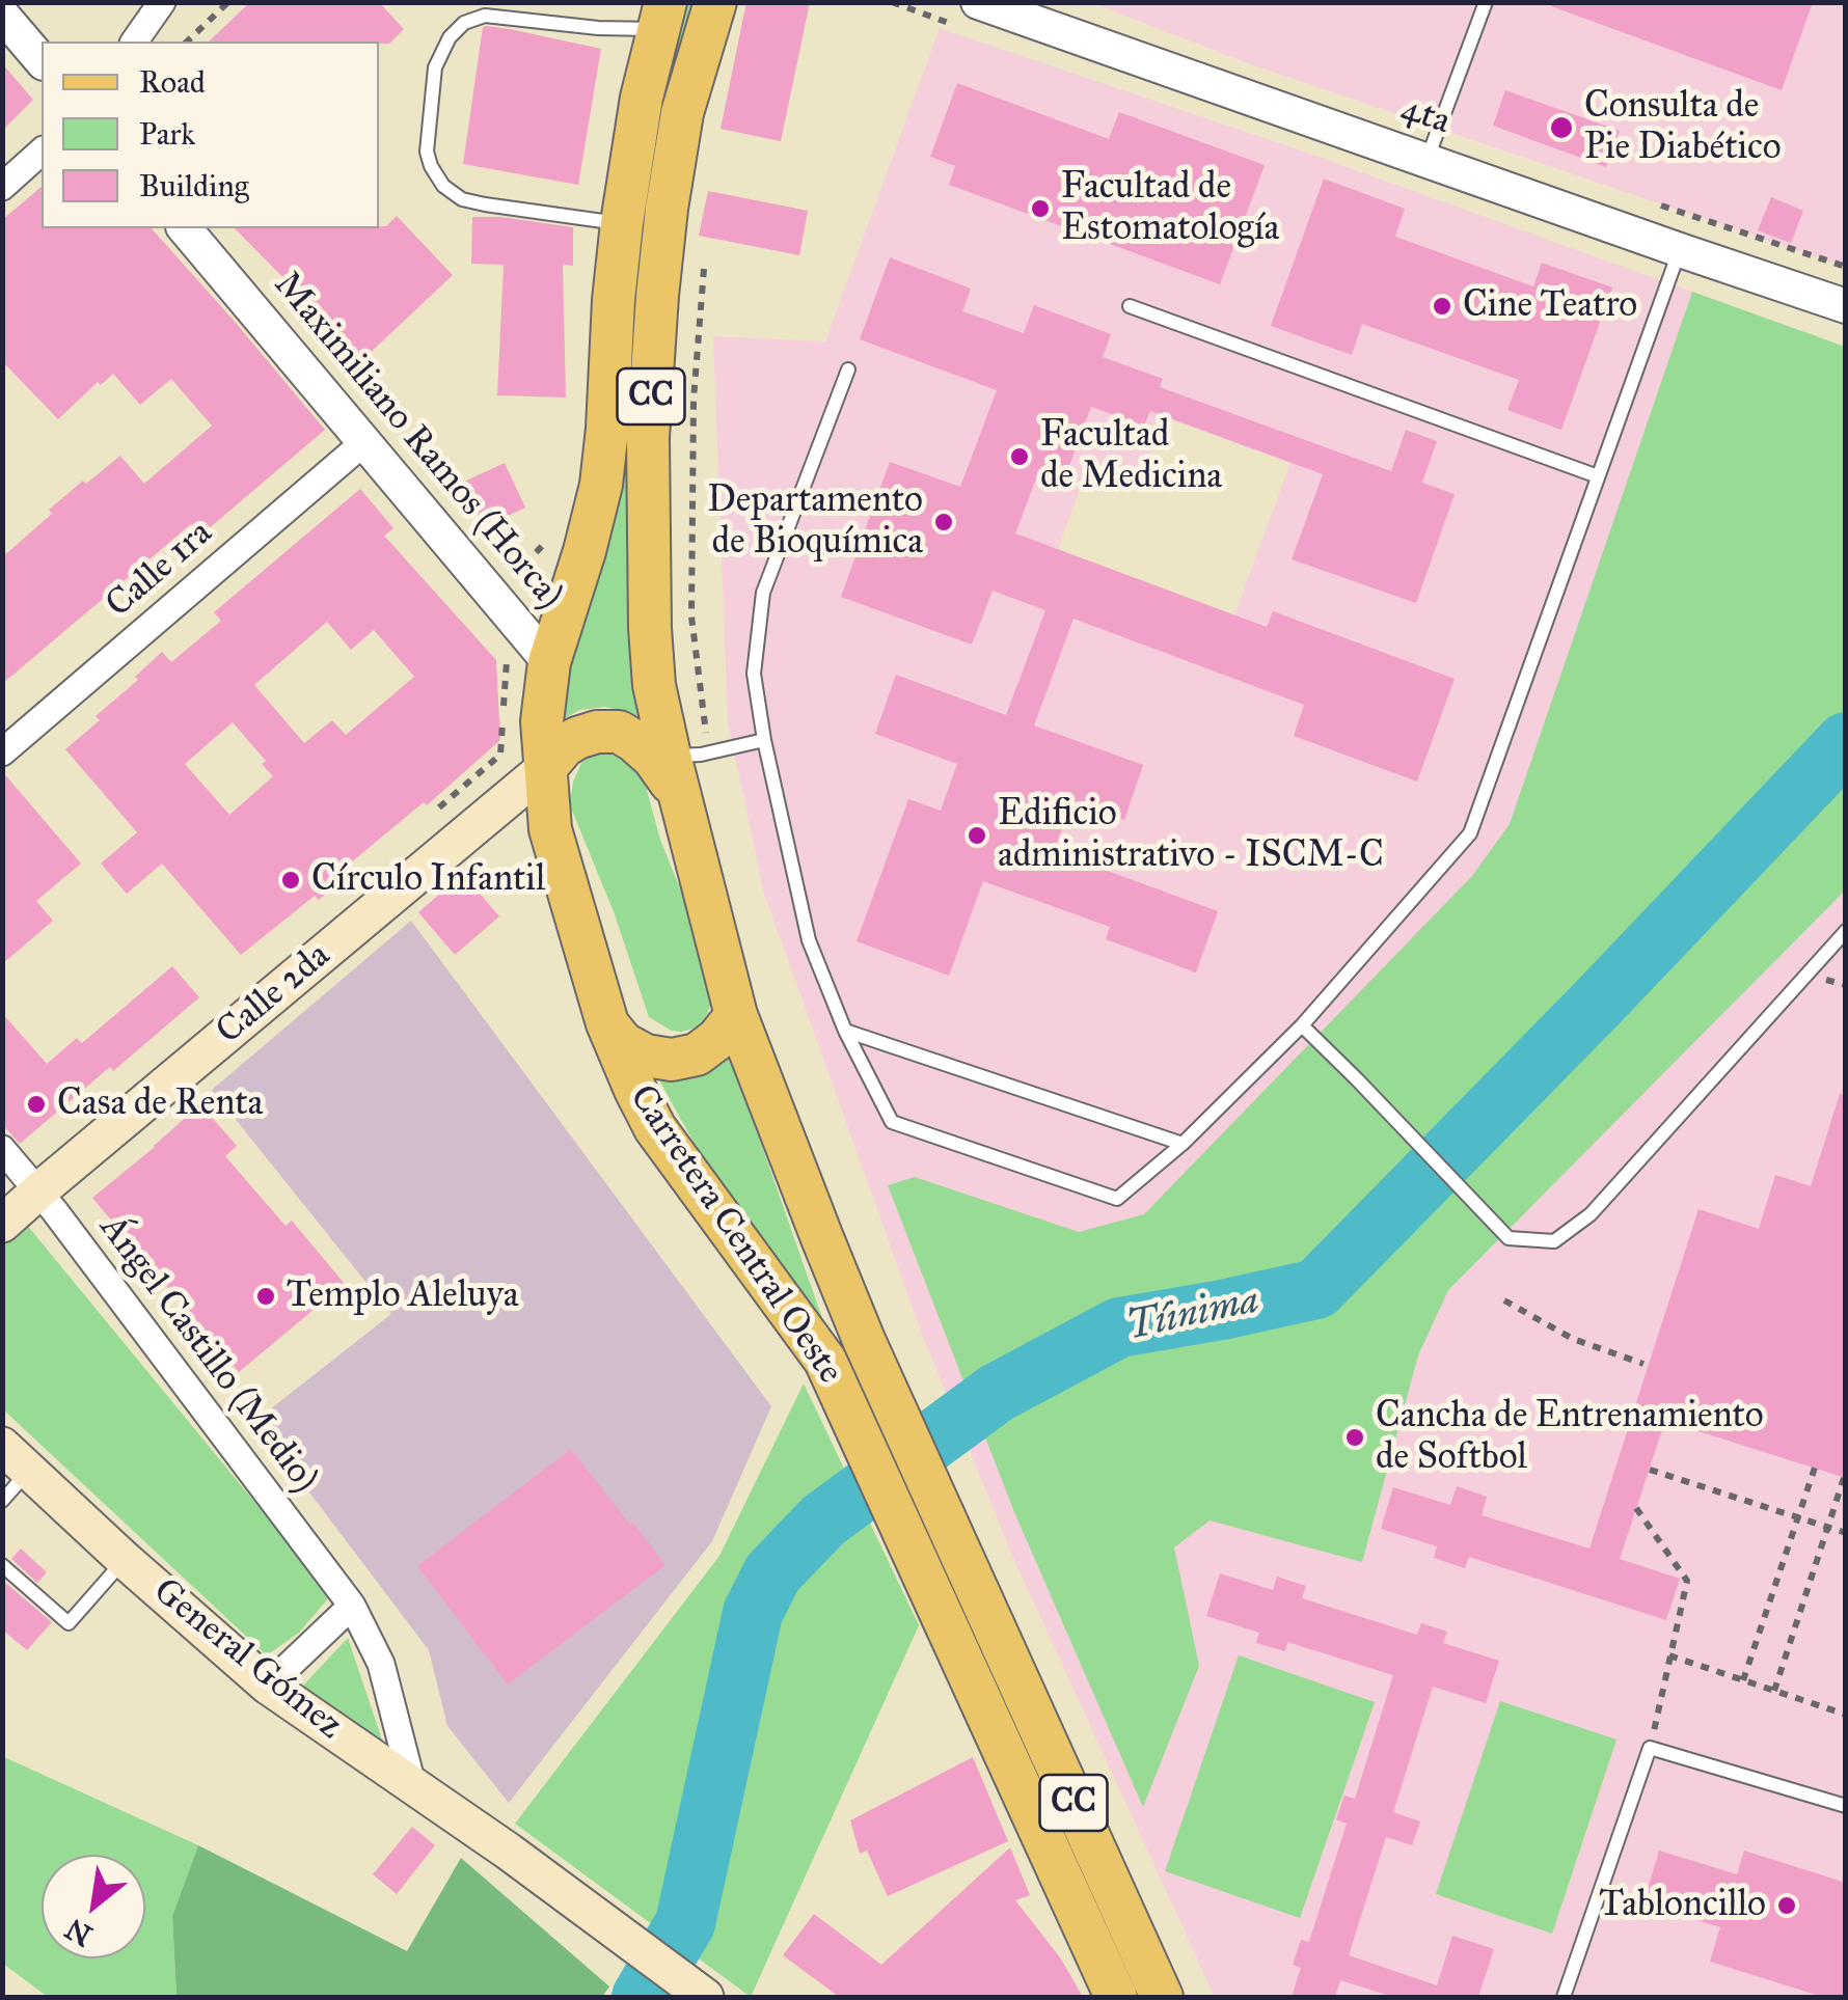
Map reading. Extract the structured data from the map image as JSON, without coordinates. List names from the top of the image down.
{
  "streets": {
    "main road": [
      "CC",
      "Calle 2da",
      "Carretera Central Oeste",
      "General Gómez"
    ],
    "street": [
      "4ta",
      "Maximiliano Ramos (Horca)",
      "Calle 1ra",
      "Ángel Castillo (Medio)"
    ]
  },
  "crossings": [
    ["Maximiliano Ramos (Horca)", "Calle 1ra"],
    ["Maximiliano Ramos (Horca)", "Carretera Central Oeste"],
    ["Calle 2da", "Carretera Central Oeste"],
    ["Calle 2da", "Ángel Castillo (Medio)"],
    ["Ángel Castillo (Medio)", "General Gómez"]
  ],
  "water": ["Tíinima"],
  "places": [
    "Consulta de Pie Diabético",
    "Facultad de Estomatología",
    "Cine Teatro",
    "Facultad de Medicina",
    "Departamento de Bioquímica",
    "Edificio administrativo - ISCM-C",
    "Círculo Infantil",
    "Casa de Renta",
    "Templo Aleluya",
    "Cancha de Entrenamiento de Softbol",
    "Tabloncillo"
  ],
  "legend": ["Road", "Park", "Building"],
  "north": "bottom left"
}
